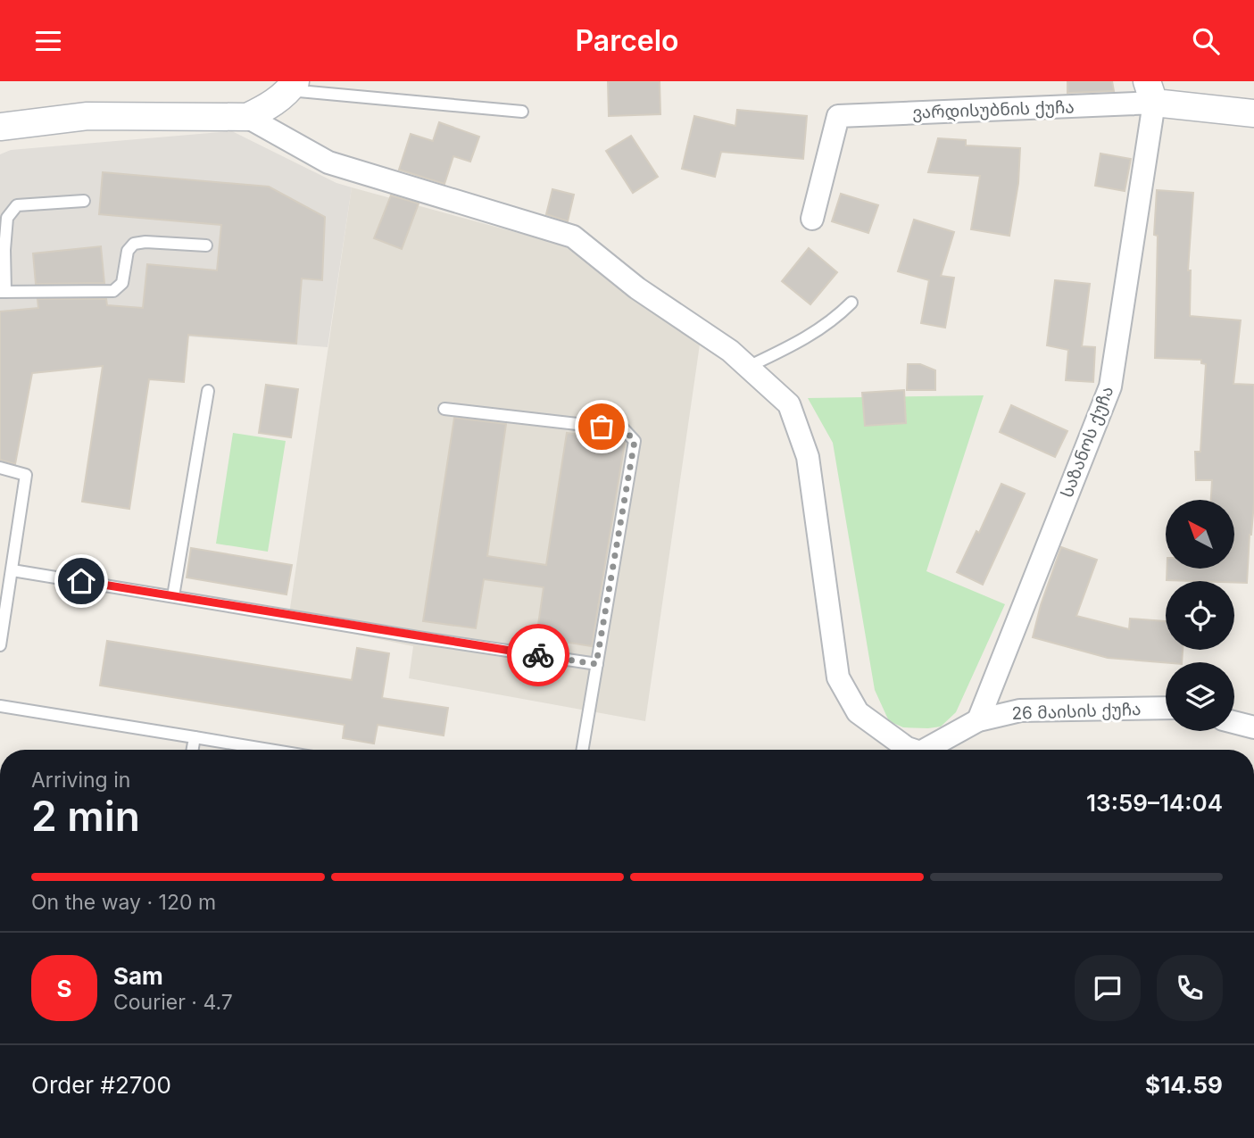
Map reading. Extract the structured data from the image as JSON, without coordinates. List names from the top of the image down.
{
  "streets": {
    "street": ["ვარდისუბნის ქუჩა", "საზანოს ქუჩა", "26 მაისის ქუჩა"]
  },
  "crossings": [
    ["ვარდისუბნის ქუჩა", "საზანოს ქუჩა"],
    ["საზანოს ქუჩა", "26 მაისის ქუჩა"]
  ],
  "north": "top left",
  "page": {
    "header": "Parcelo",
    "heading": ["2 min", "Arriving in", "13:59–14:04"],
    "panel": [
      "Sam",
      "Courier · 4.7",
      "Order #2700",
      "$14.59"
    ],
    "bar": "On the way · 120 m",
    "round": "S"
  }
}
